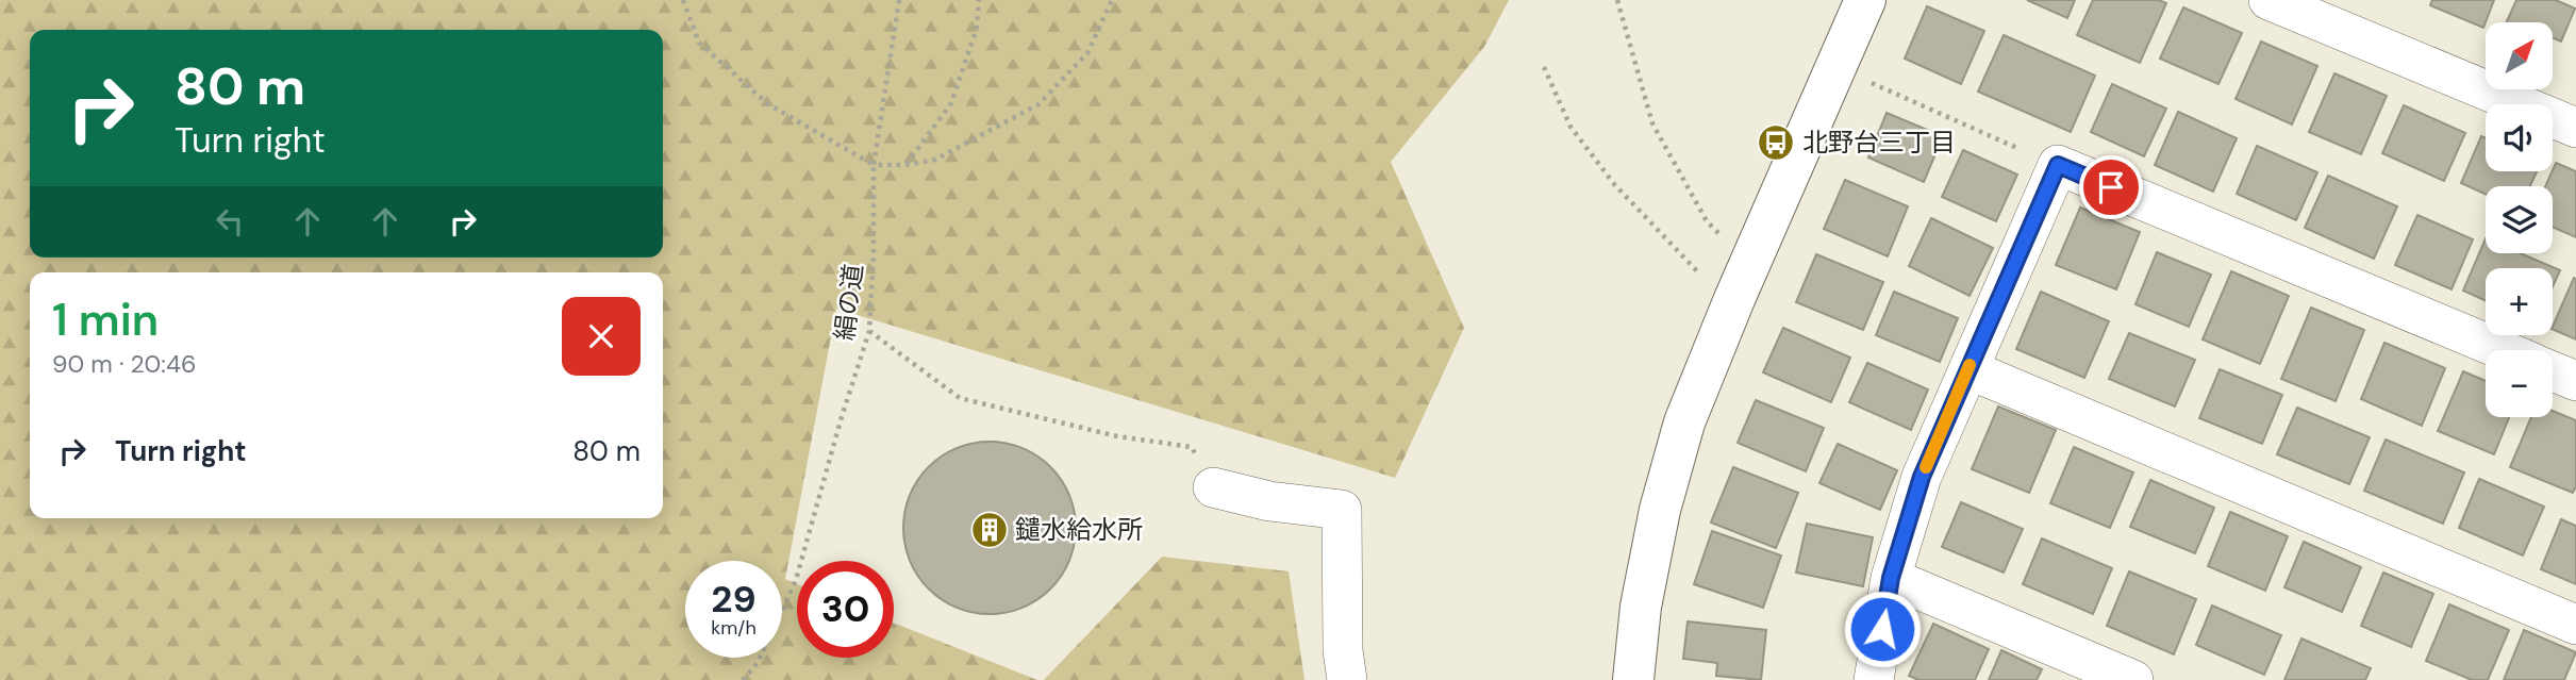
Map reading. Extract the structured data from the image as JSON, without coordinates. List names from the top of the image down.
{
  "streets": {
    "path": ["絹の道"]
  },
  "places": {
    "bus stop": ["北野台三丁目"],
    "building": ["鑓水給水所"]
  },
  "north": "top right",
  "page": {
    "map_buttons": ["+", "−"],
    "turn": ["80 m", "Turn right"],
    "heading": ["1 min", "90 m · 20:46"],
    "list": [
      {
        "name": "Turn right",
        "value": "80 m"
      }
    ],
    "speed": "29 km/h",
    "limit": "30"
  }
}
